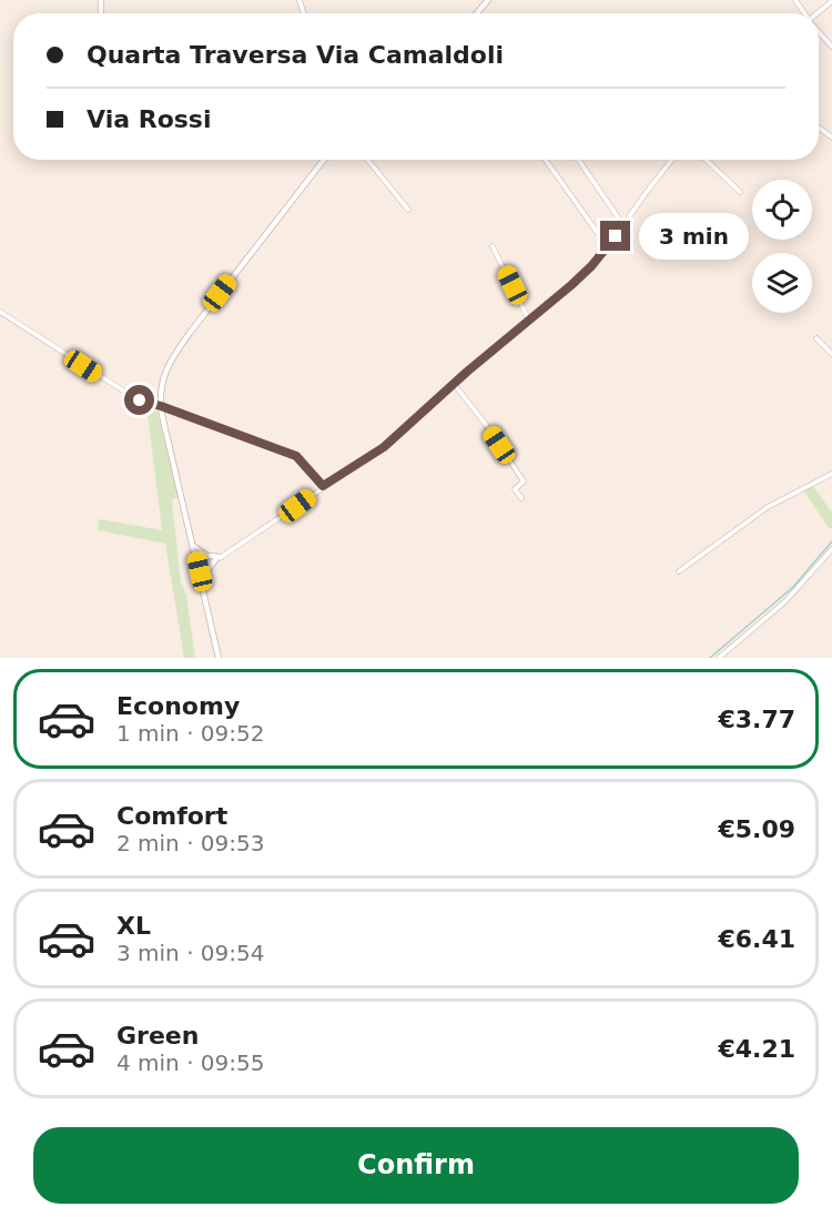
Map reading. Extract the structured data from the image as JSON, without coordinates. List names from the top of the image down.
{
  "page": {
    "banner": ["Quarta Traversa Via Camaldoli", "Via Rossi"],
    "bubble": "3 min",
    "list": [
      {
        "name": "Economy",
        "note": "1 min · 09:52",
        "value": "€3.77"
      },
      {
        "name": "Comfort",
        "note": "2 min · 09:53",
        "value": "€5.09"
      },
      {
        "name": "XL",
        "note": "3 min · 09:54",
        "value": "€6.41"
      },
      {
        "name": "Green",
        "note": "4 min · 09:55",
        "value": "€4.21"
      }
    ],
    "buttons": "Confirm"
  }
}
